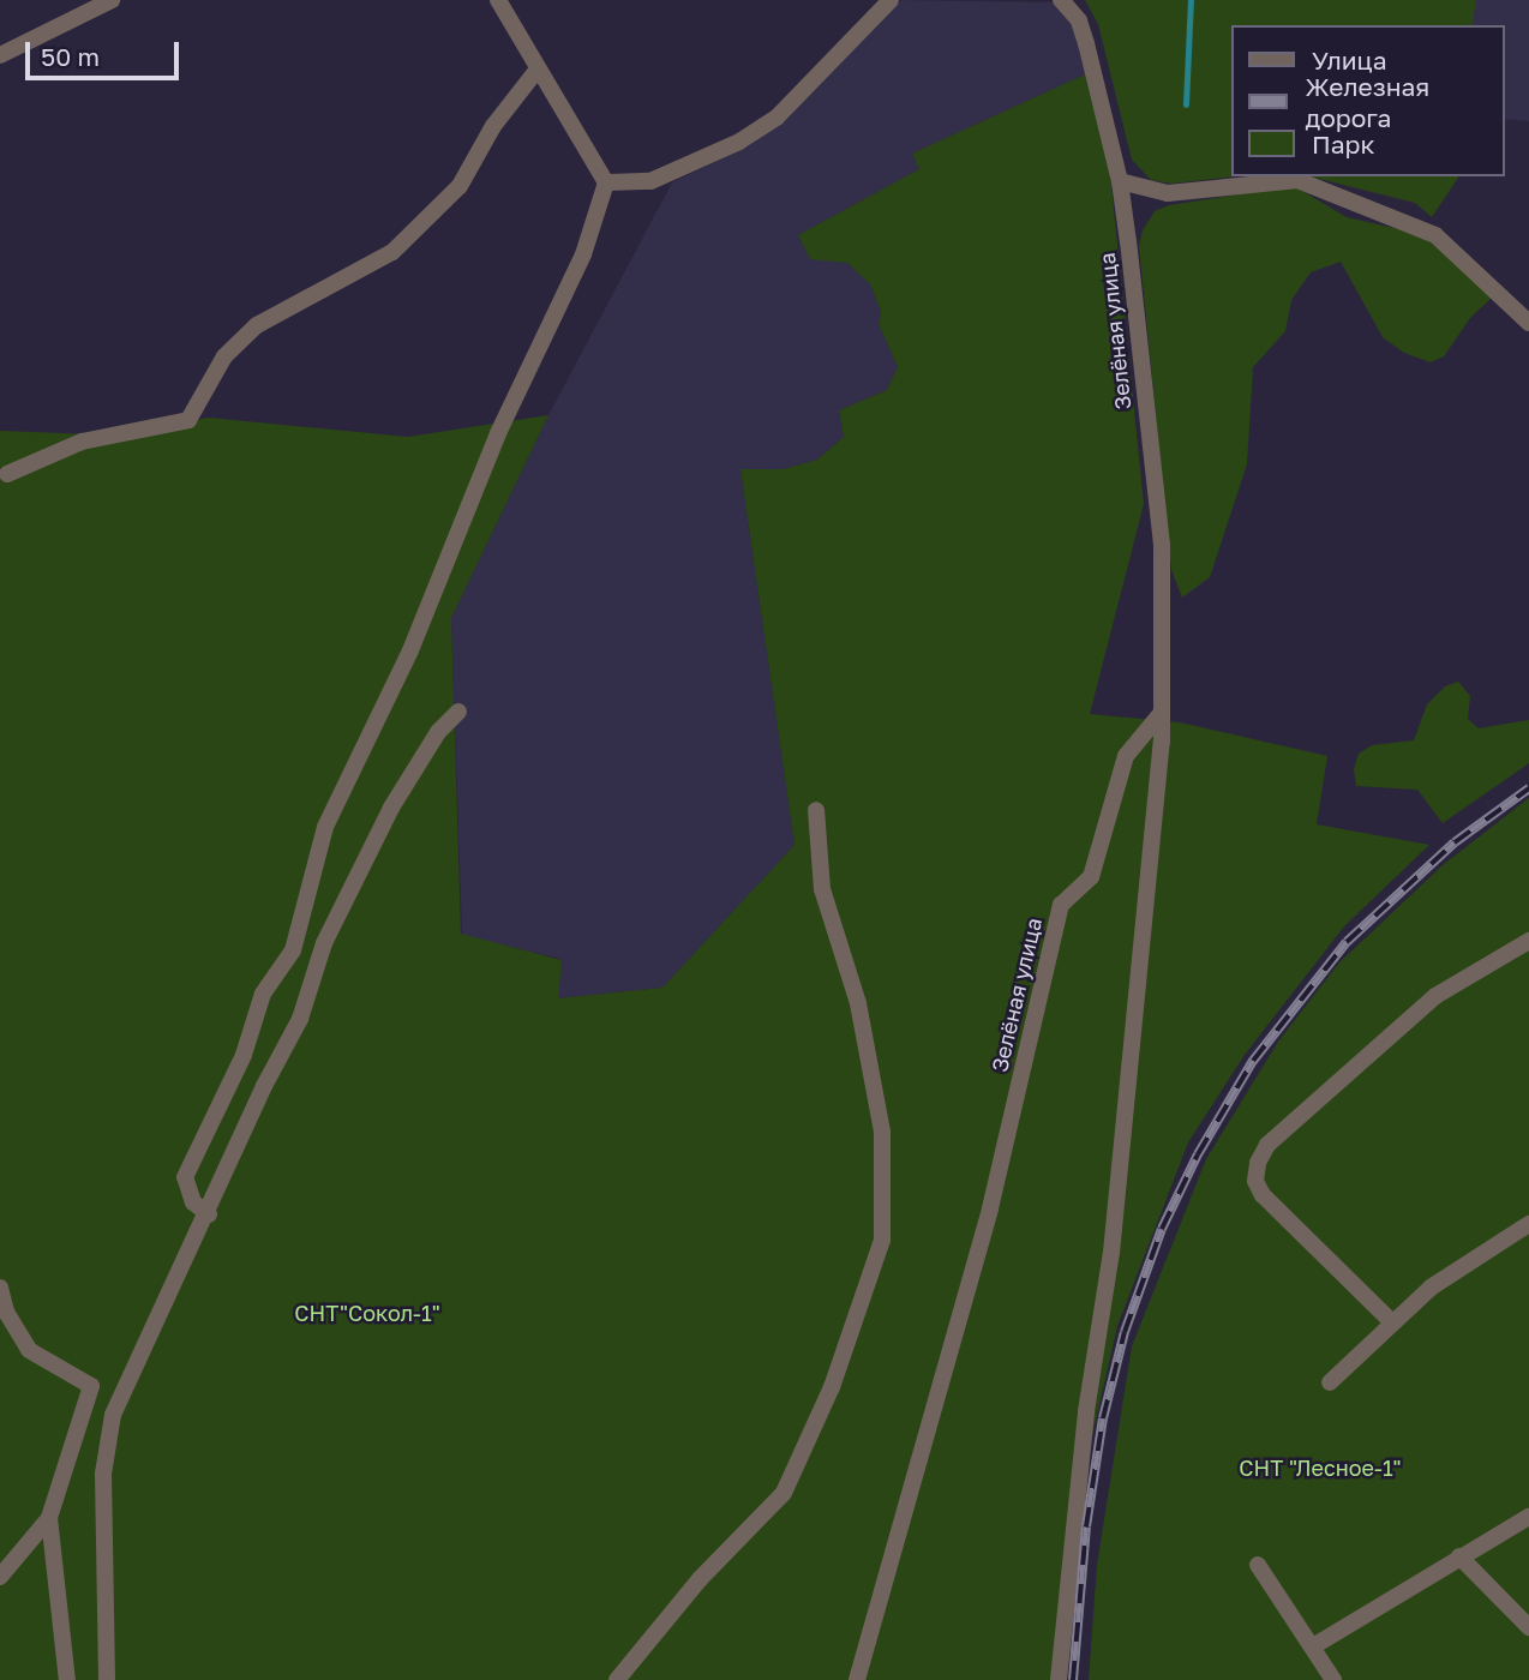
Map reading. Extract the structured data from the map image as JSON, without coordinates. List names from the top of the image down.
{
  "streets": {
    "street": ["Зелёная улица"]
  },
  "parks": ["СНТ\"Сокол-1\"", "СНТ \"Лесное-1\""],
  "legend": ["Улица", "Железная дорога", "Парк"],
  "scale_bar": "50 m"
}
